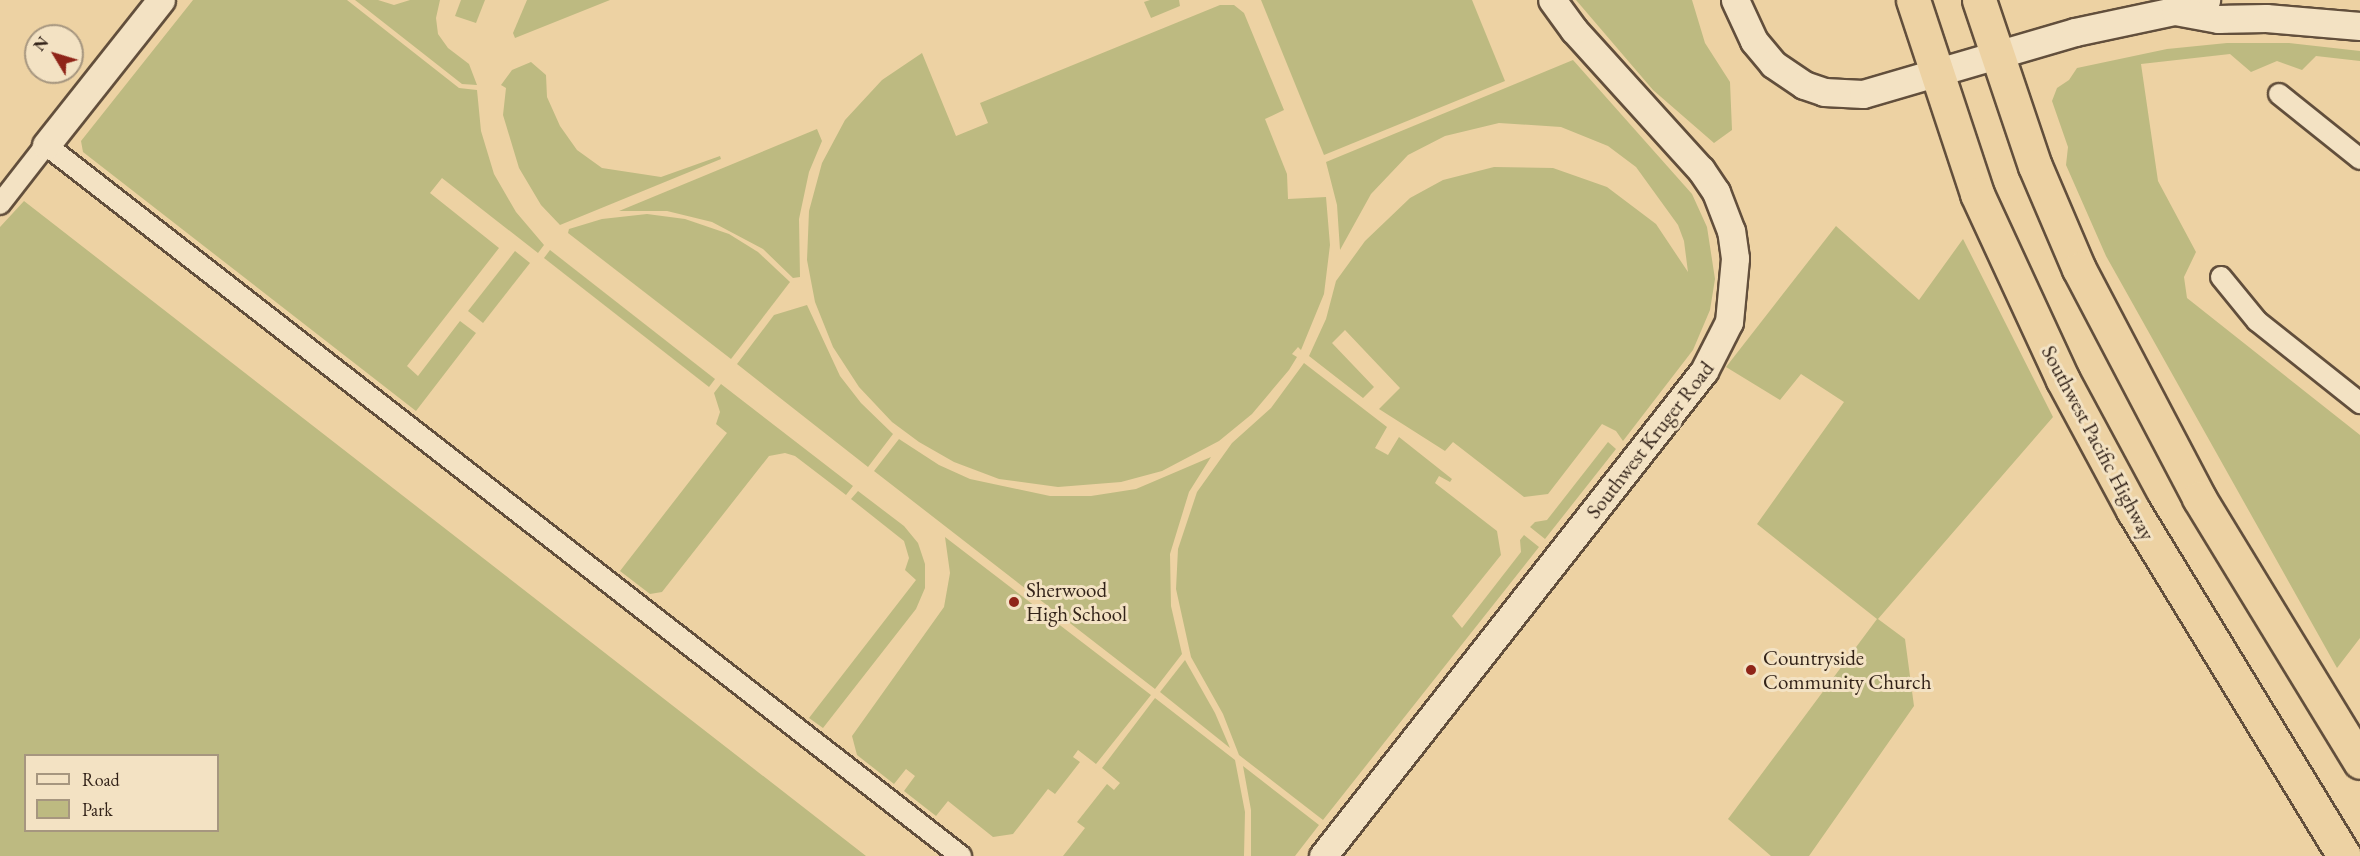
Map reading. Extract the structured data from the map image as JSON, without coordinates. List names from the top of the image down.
{
  "streets": {
    "highway": ["Southwest Pacific Highway"],
    "street": ["Southwest Kruger Road"]
  },
  "places": ["Sherwood High School", "Countryside Community Church"],
  "legend": ["Road", "Park"],
  "north": "top left"
}
